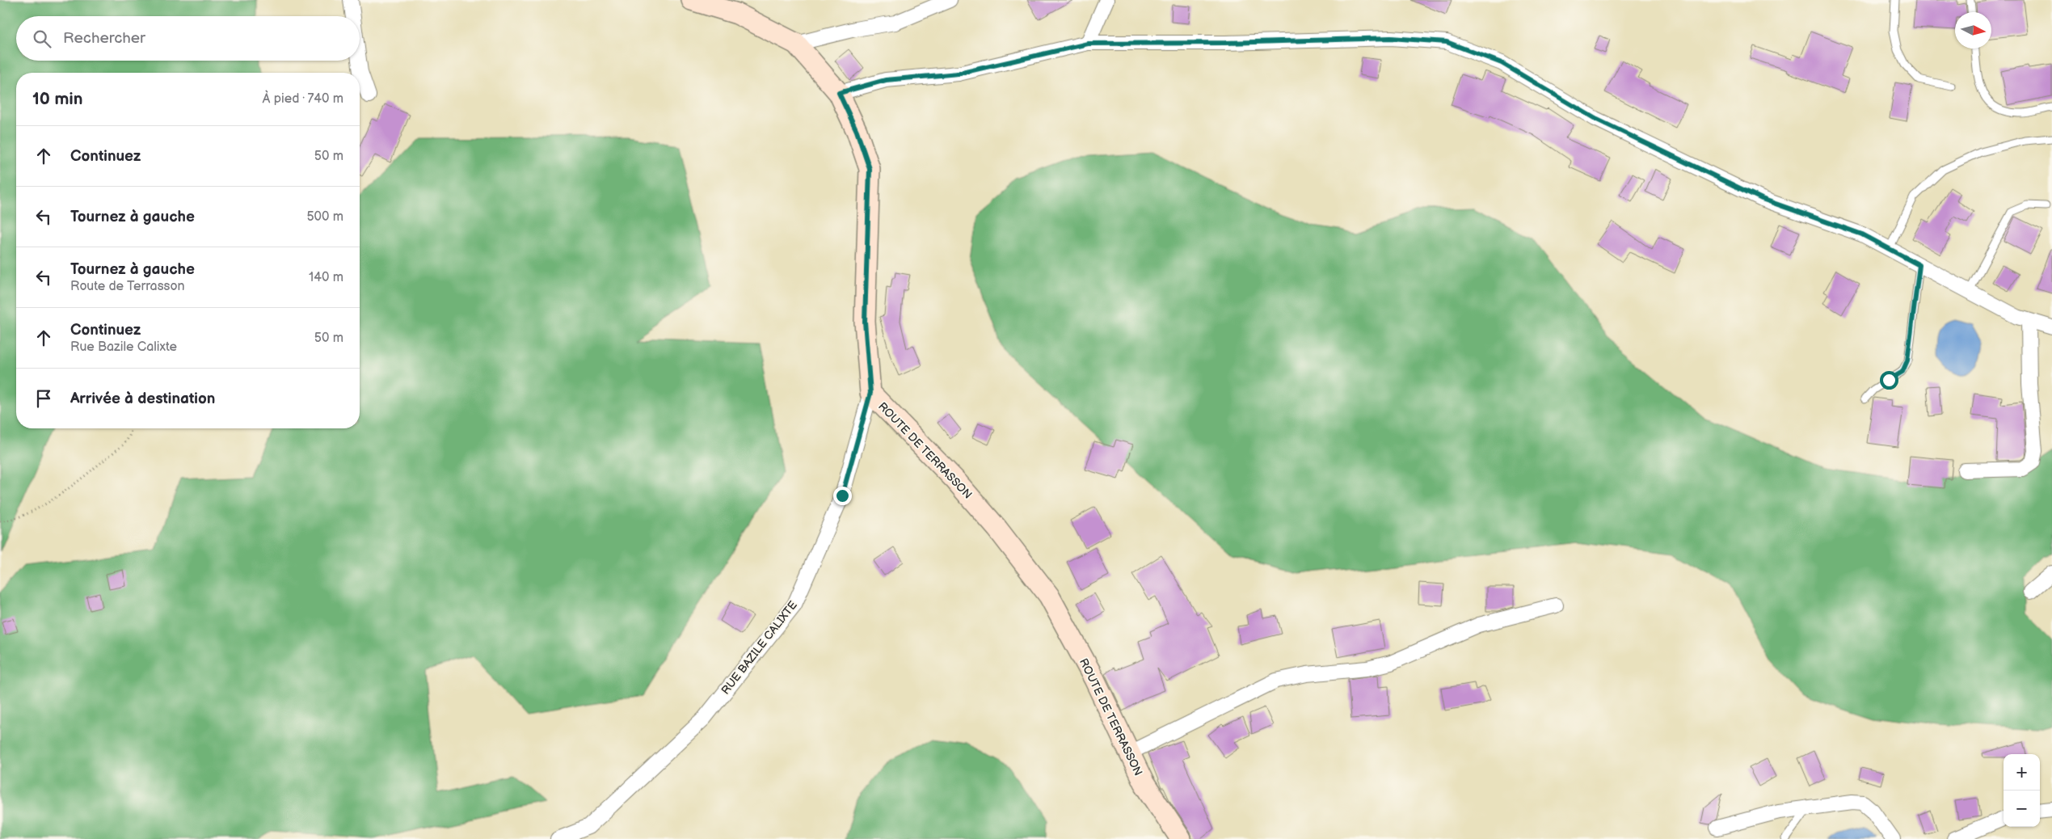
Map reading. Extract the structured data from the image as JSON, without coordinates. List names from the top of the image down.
{
  "streets": {
    "street": ["ROUTE DE TERRASSON", "RUE BAZILE CALIXTE"]
  },
  "crossings": [
    ["ROUTE DE TERRASSON", "RUE BAZILE CALIXTE"]
  ],
  "north": "right",
  "page": {
    "search": "Rechercher",
    "heading": ["10 min", "À pied · 740 m"],
    "list": [
      ["Continuez", "50 m"],
      ["Tournez à gauche", "500 m"],
      ["Tournez à gauche", "Route de Terrasson", "140 m"],
      ["Continuez", "Rue Bazile Calixte", "50 m"],
      "Arrivée à destination"
    ],
    "map_buttons": ["+", "−"]
  }
}
